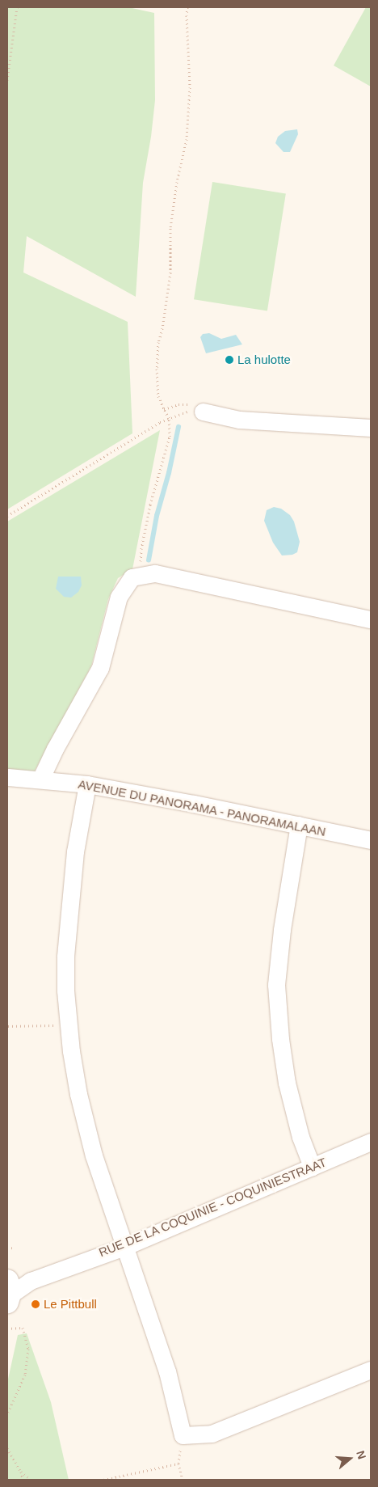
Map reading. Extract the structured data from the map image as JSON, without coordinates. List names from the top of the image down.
{
  "streets": {
    "street": ["AVENUE DU PANORAMA - PANORAMALAAN", "RUE DE LA COQUINIE - COQUINIESTRAAT"]
  },
  "places": ["La hulotte", "Le Pittbull"],
  "north": "right"
}
